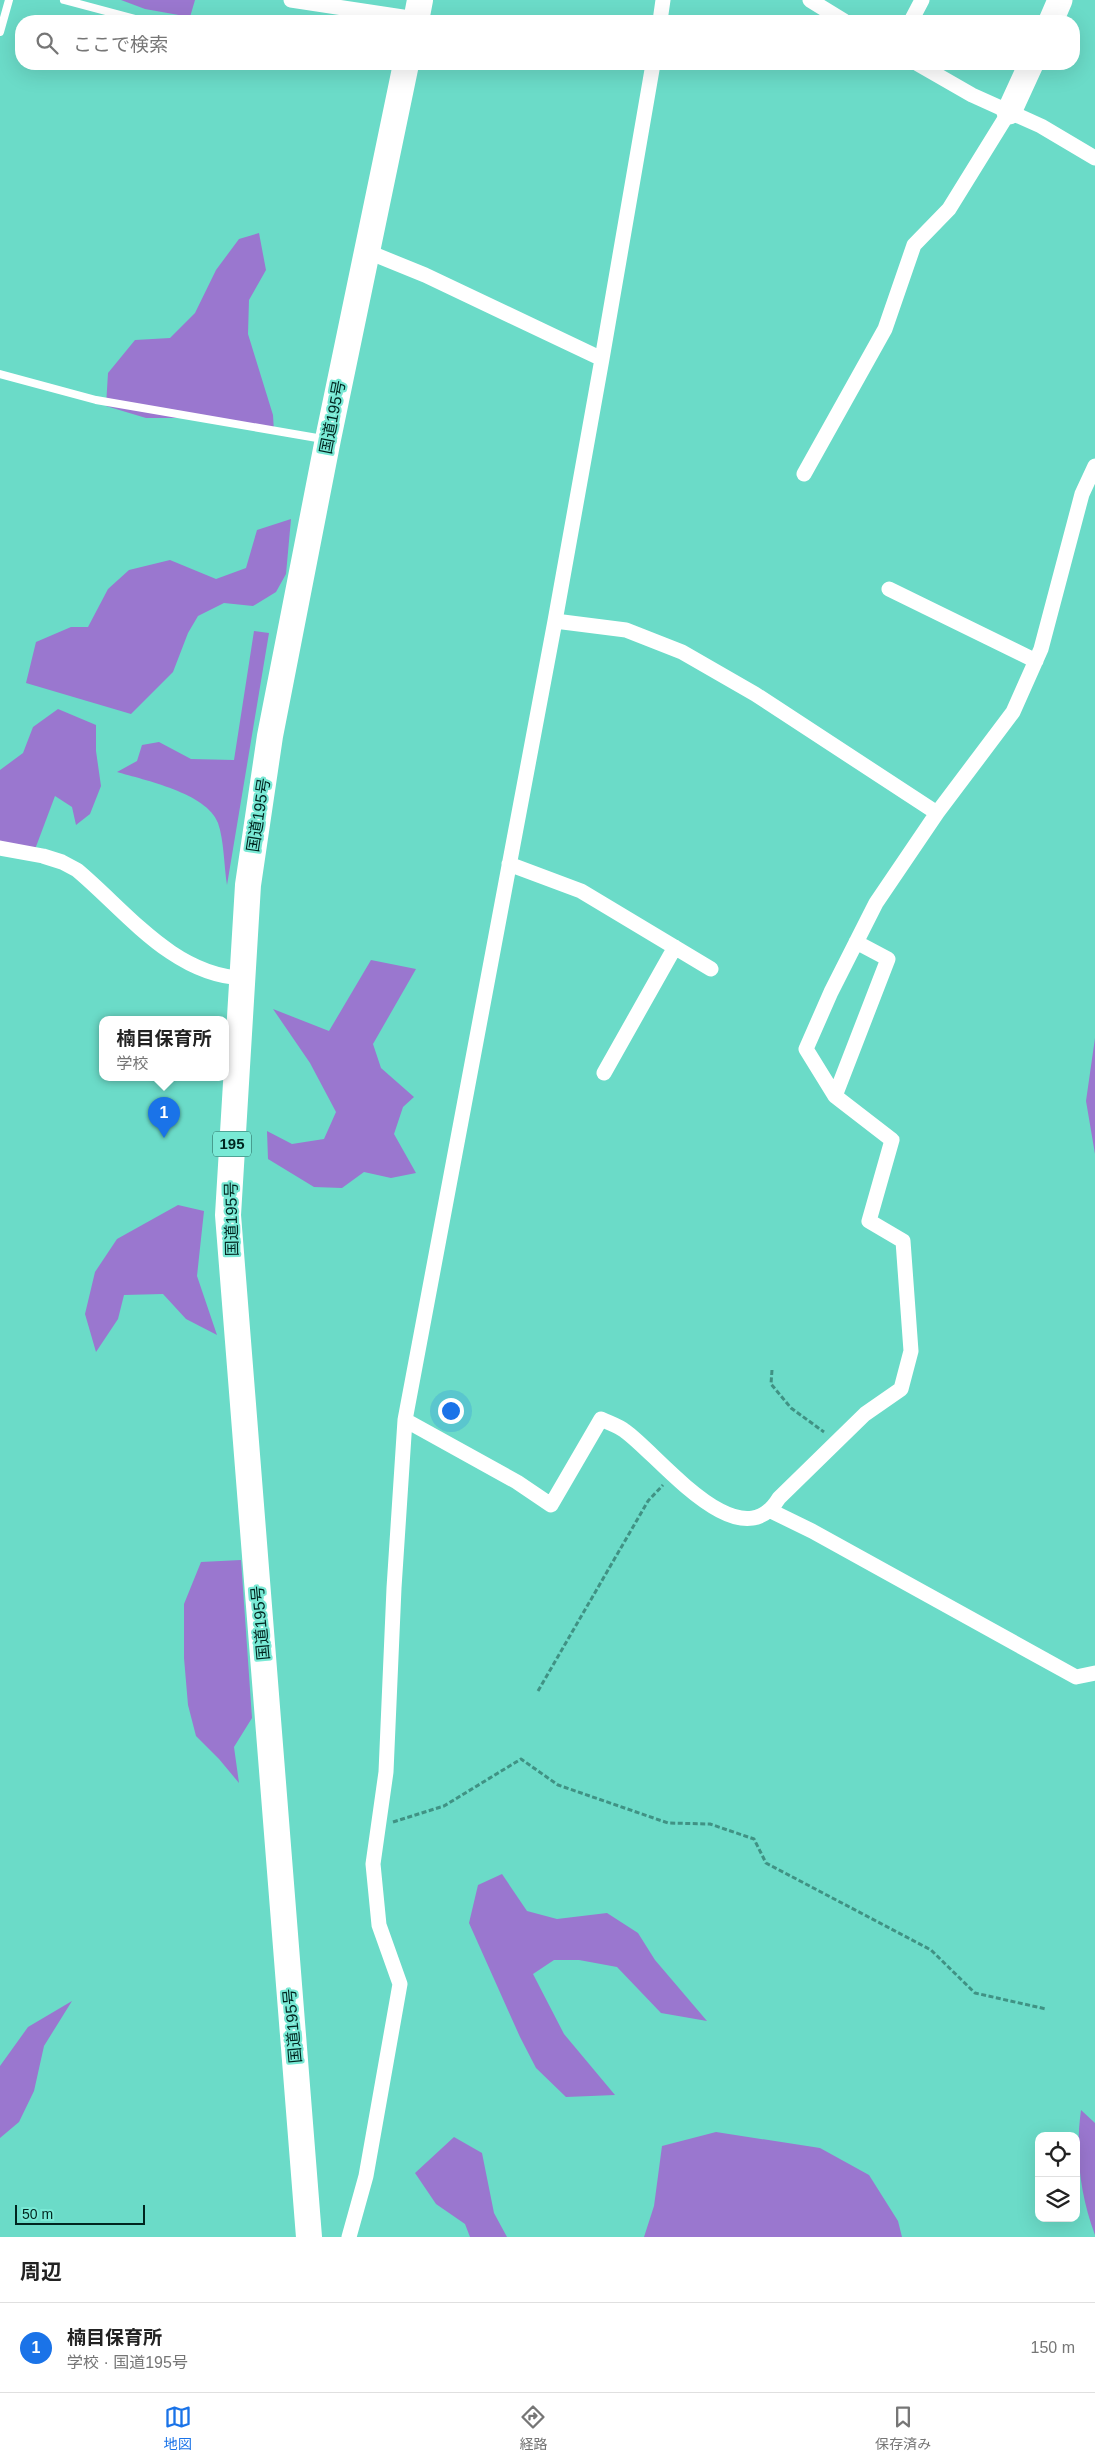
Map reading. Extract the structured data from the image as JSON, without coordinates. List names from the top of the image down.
{
  "streets": {
    "highway": ["国道195号", "195"]
  },
  "scale_bar": "50 m",
  "page": {
    "search": "ここで検索",
    "popup": ["楠目保育所", "学校"],
    "pins": "1",
    "scale": "50 m",
    "heading": "周辺",
    "list": [
      {
        "mark": "1",
        "name": "楠目保育所",
        "note": "学校 · 国道195号",
        "value": "150 m"
      }
    ],
    "nav": ["地図", "経路", "保存済み"]
  }
}
